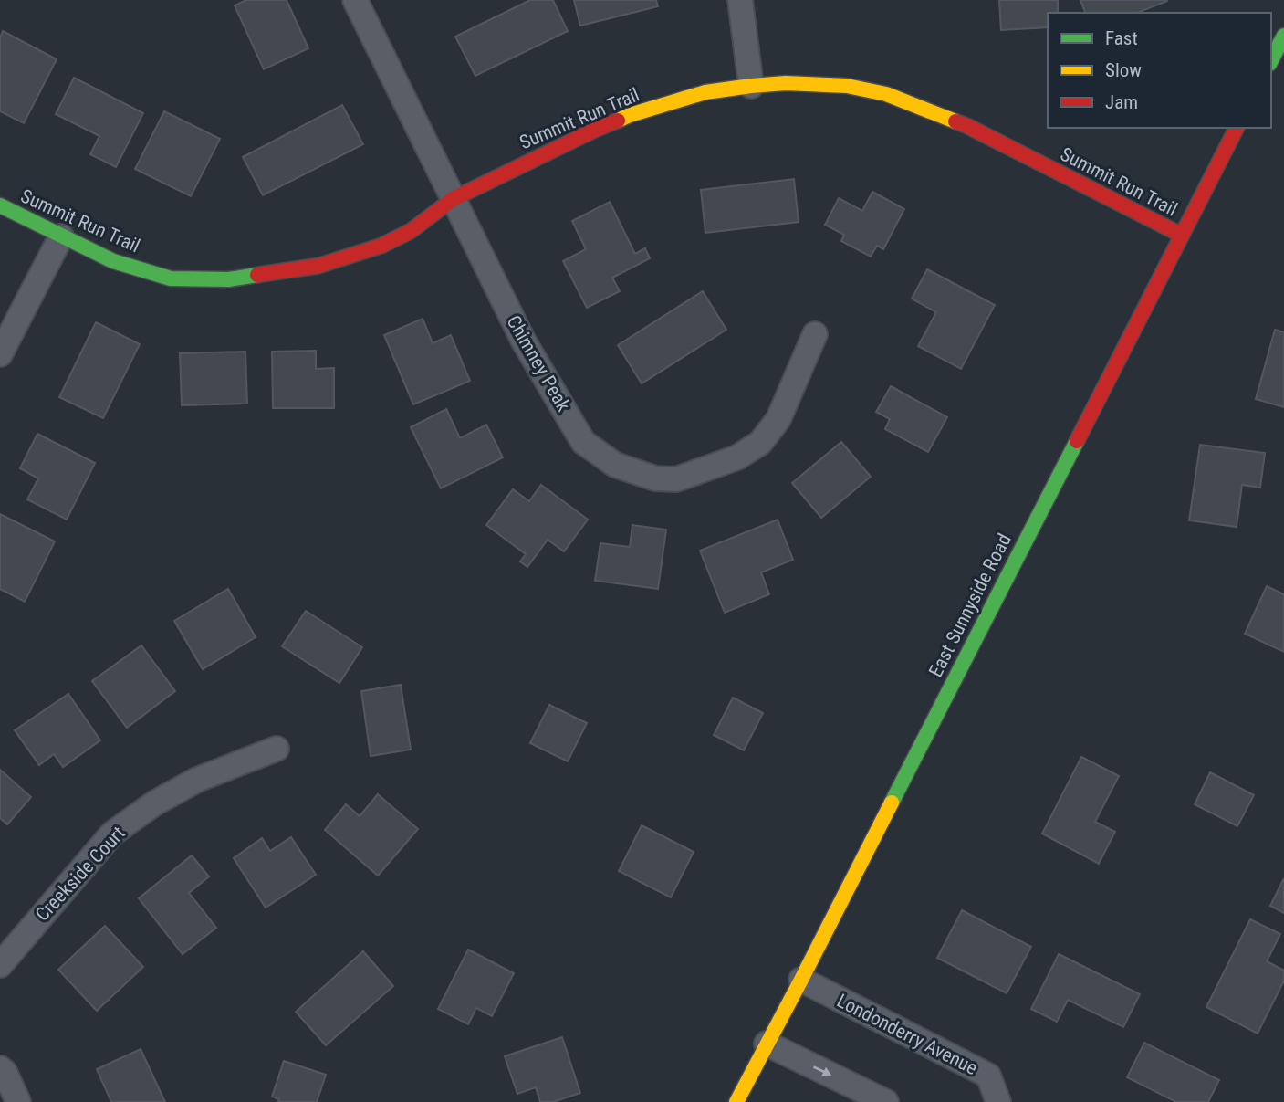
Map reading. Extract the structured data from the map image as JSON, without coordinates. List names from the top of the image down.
{
  "streets": {
    "street": [
      "Summit Run Trail",
      "Chimney Peak",
      "East Sunnyside Road",
      "Creekside Court",
      "Londonderry Avenue"
    ]
  },
  "crossings": [
    ["Summit Run Trail", "Chimney Peak"],
    ["Summit Run Trail", "East Sunnyside Road"],
    ["East Sunnyside Road", "Londonderry Avenue"]
  ],
  "legend": ["Fast", "Slow", "Jam"]
}
